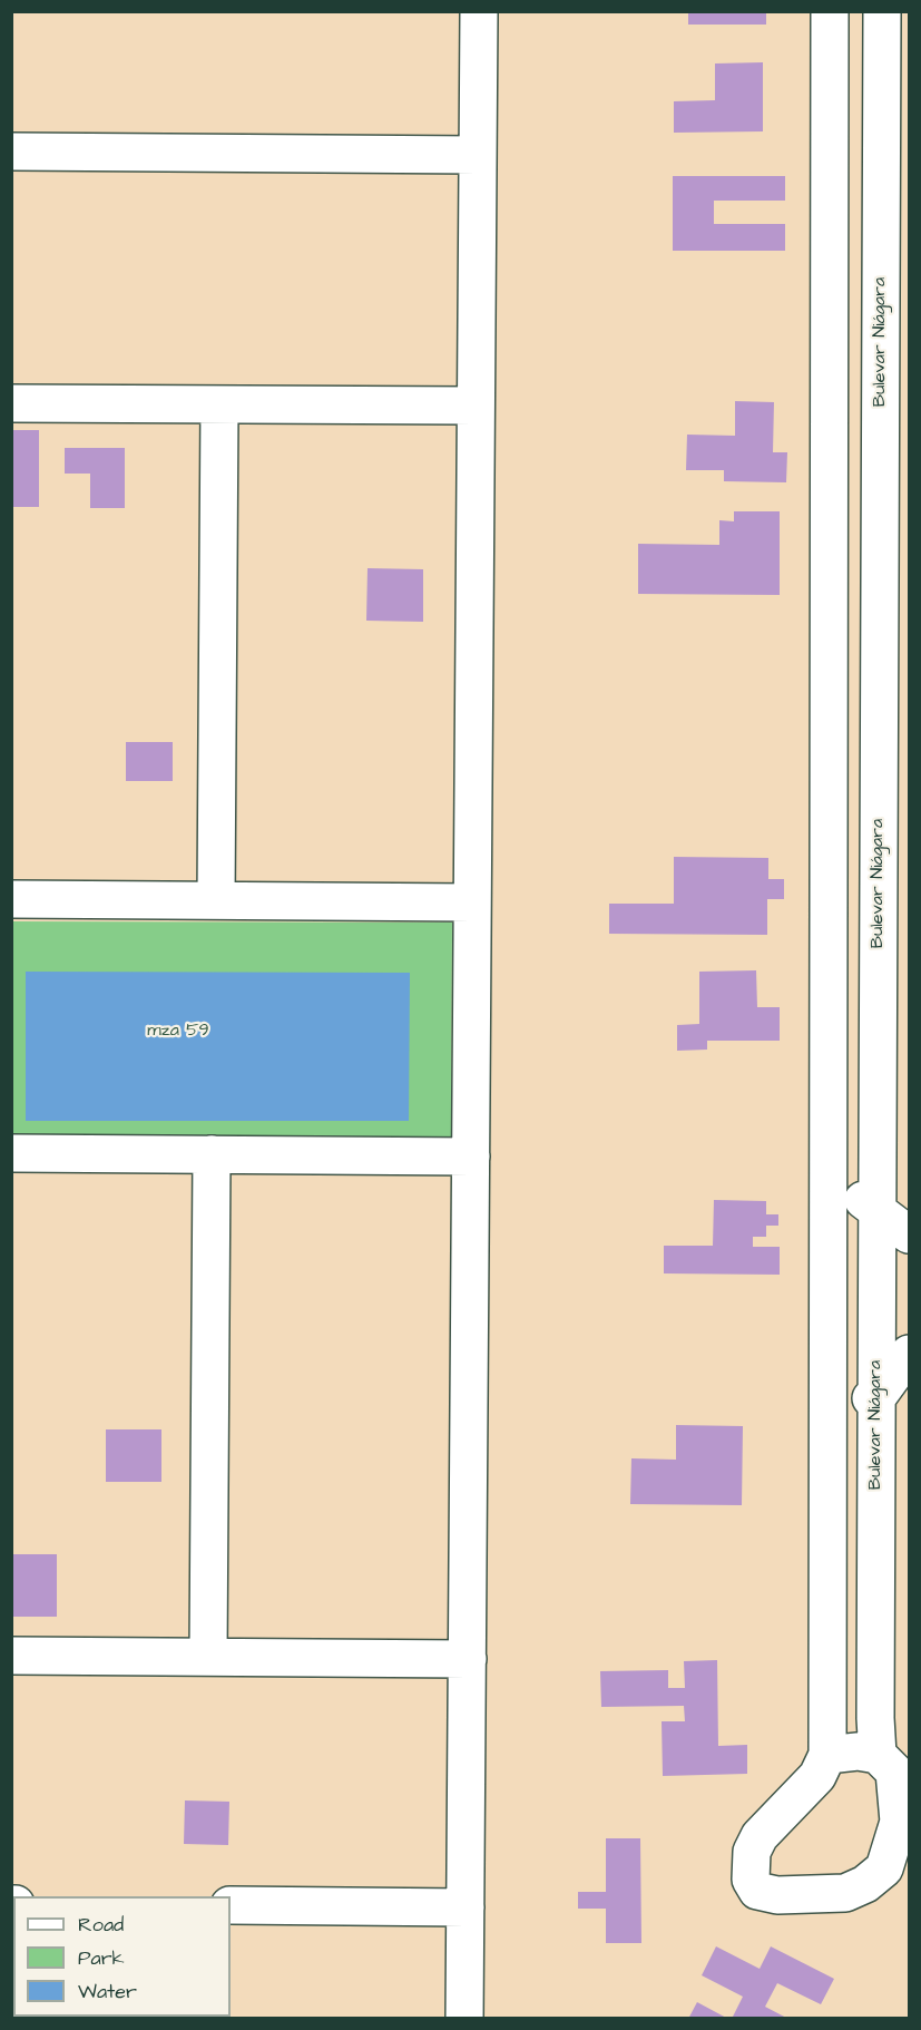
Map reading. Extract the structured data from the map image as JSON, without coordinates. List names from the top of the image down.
{
  "streets": {
    "street": ["Bulevar Niágara"]
  },
  "parks": ["mza 59"],
  "legend": ["Road", "Park", "Water"]
}
